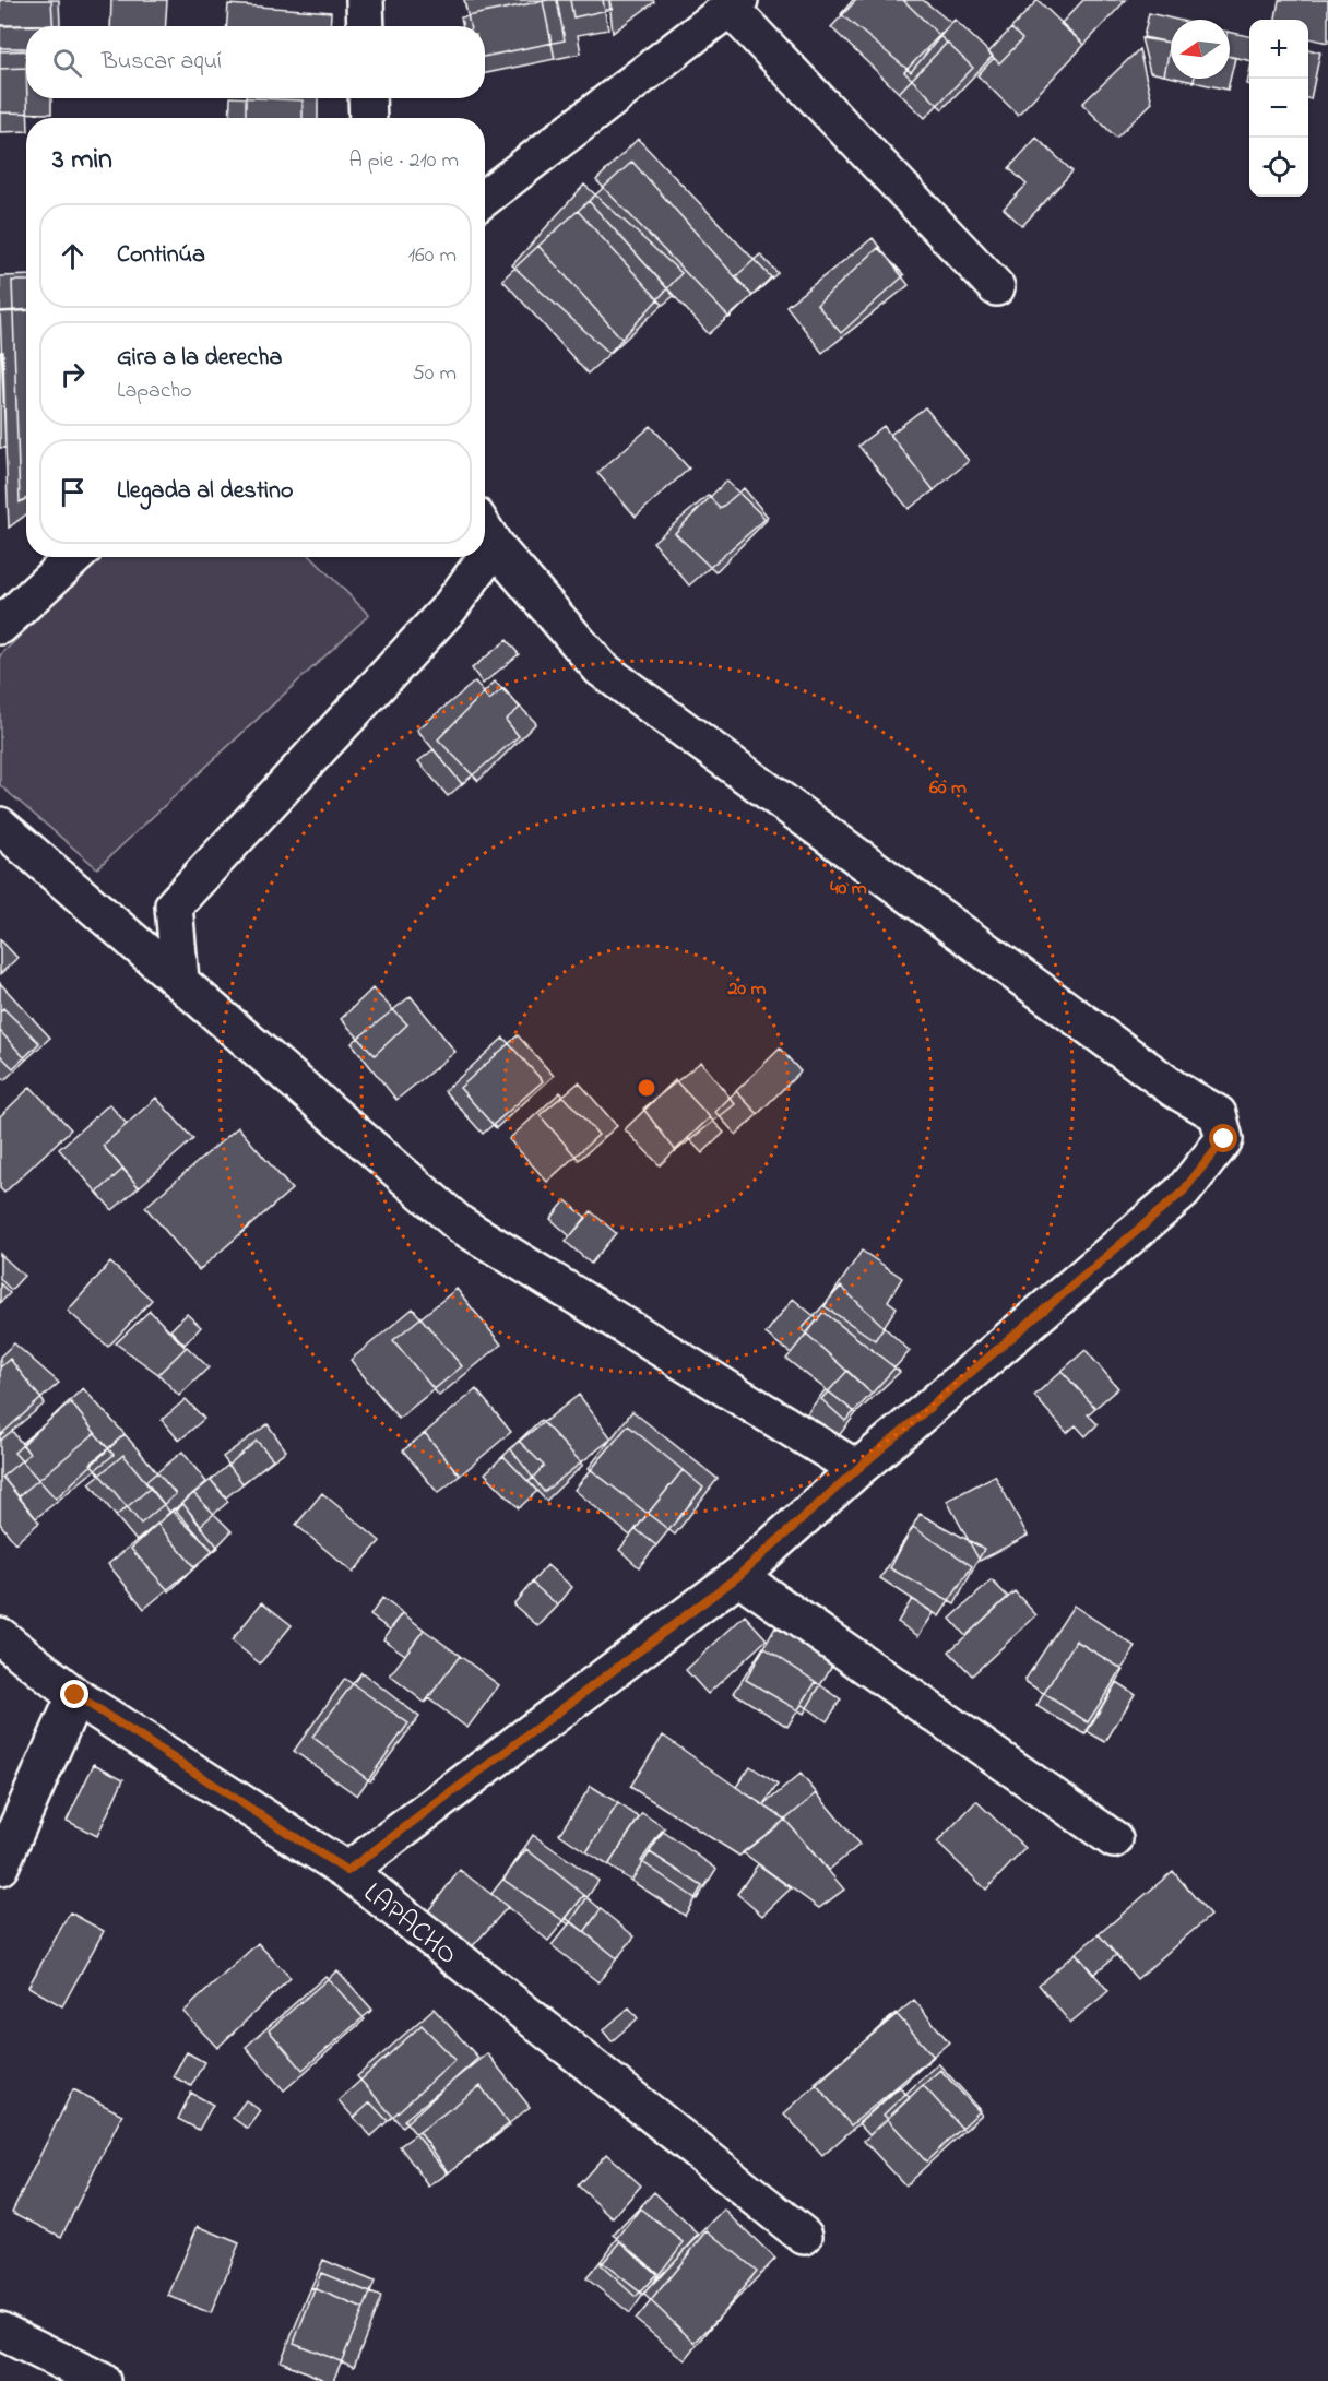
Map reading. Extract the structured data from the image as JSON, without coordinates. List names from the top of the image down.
{
  "streets": {
    "street": ["LAPACHO"]
  },
  "north": "left",
  "page": {
    "map_buttons": ["+", "−"],
    "search": "Buscar aquí",
    "heading": ["3 min", "A pie · 210 m"],
    "list": [
      ["Continúa", "160 m"],
      ["Gira a la derecha", "Lapacho", "50 m"],
      "Llegada al destino"
    ]
  },
  "rings": ["60 m", "40 m", "20 m"]
}
